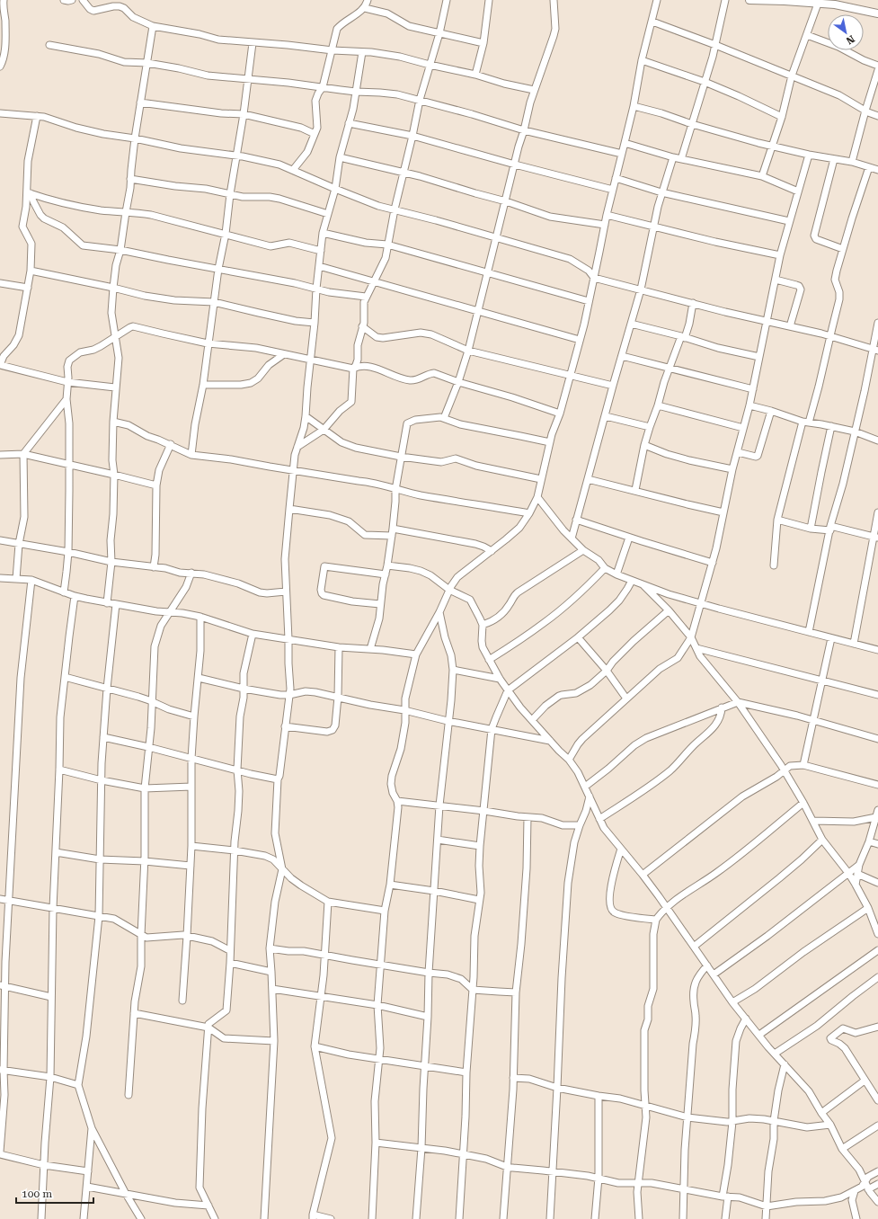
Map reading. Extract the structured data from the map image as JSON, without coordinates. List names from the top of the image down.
{
  "scale_bar": "100 m",
  "north": "bottom right"
}
